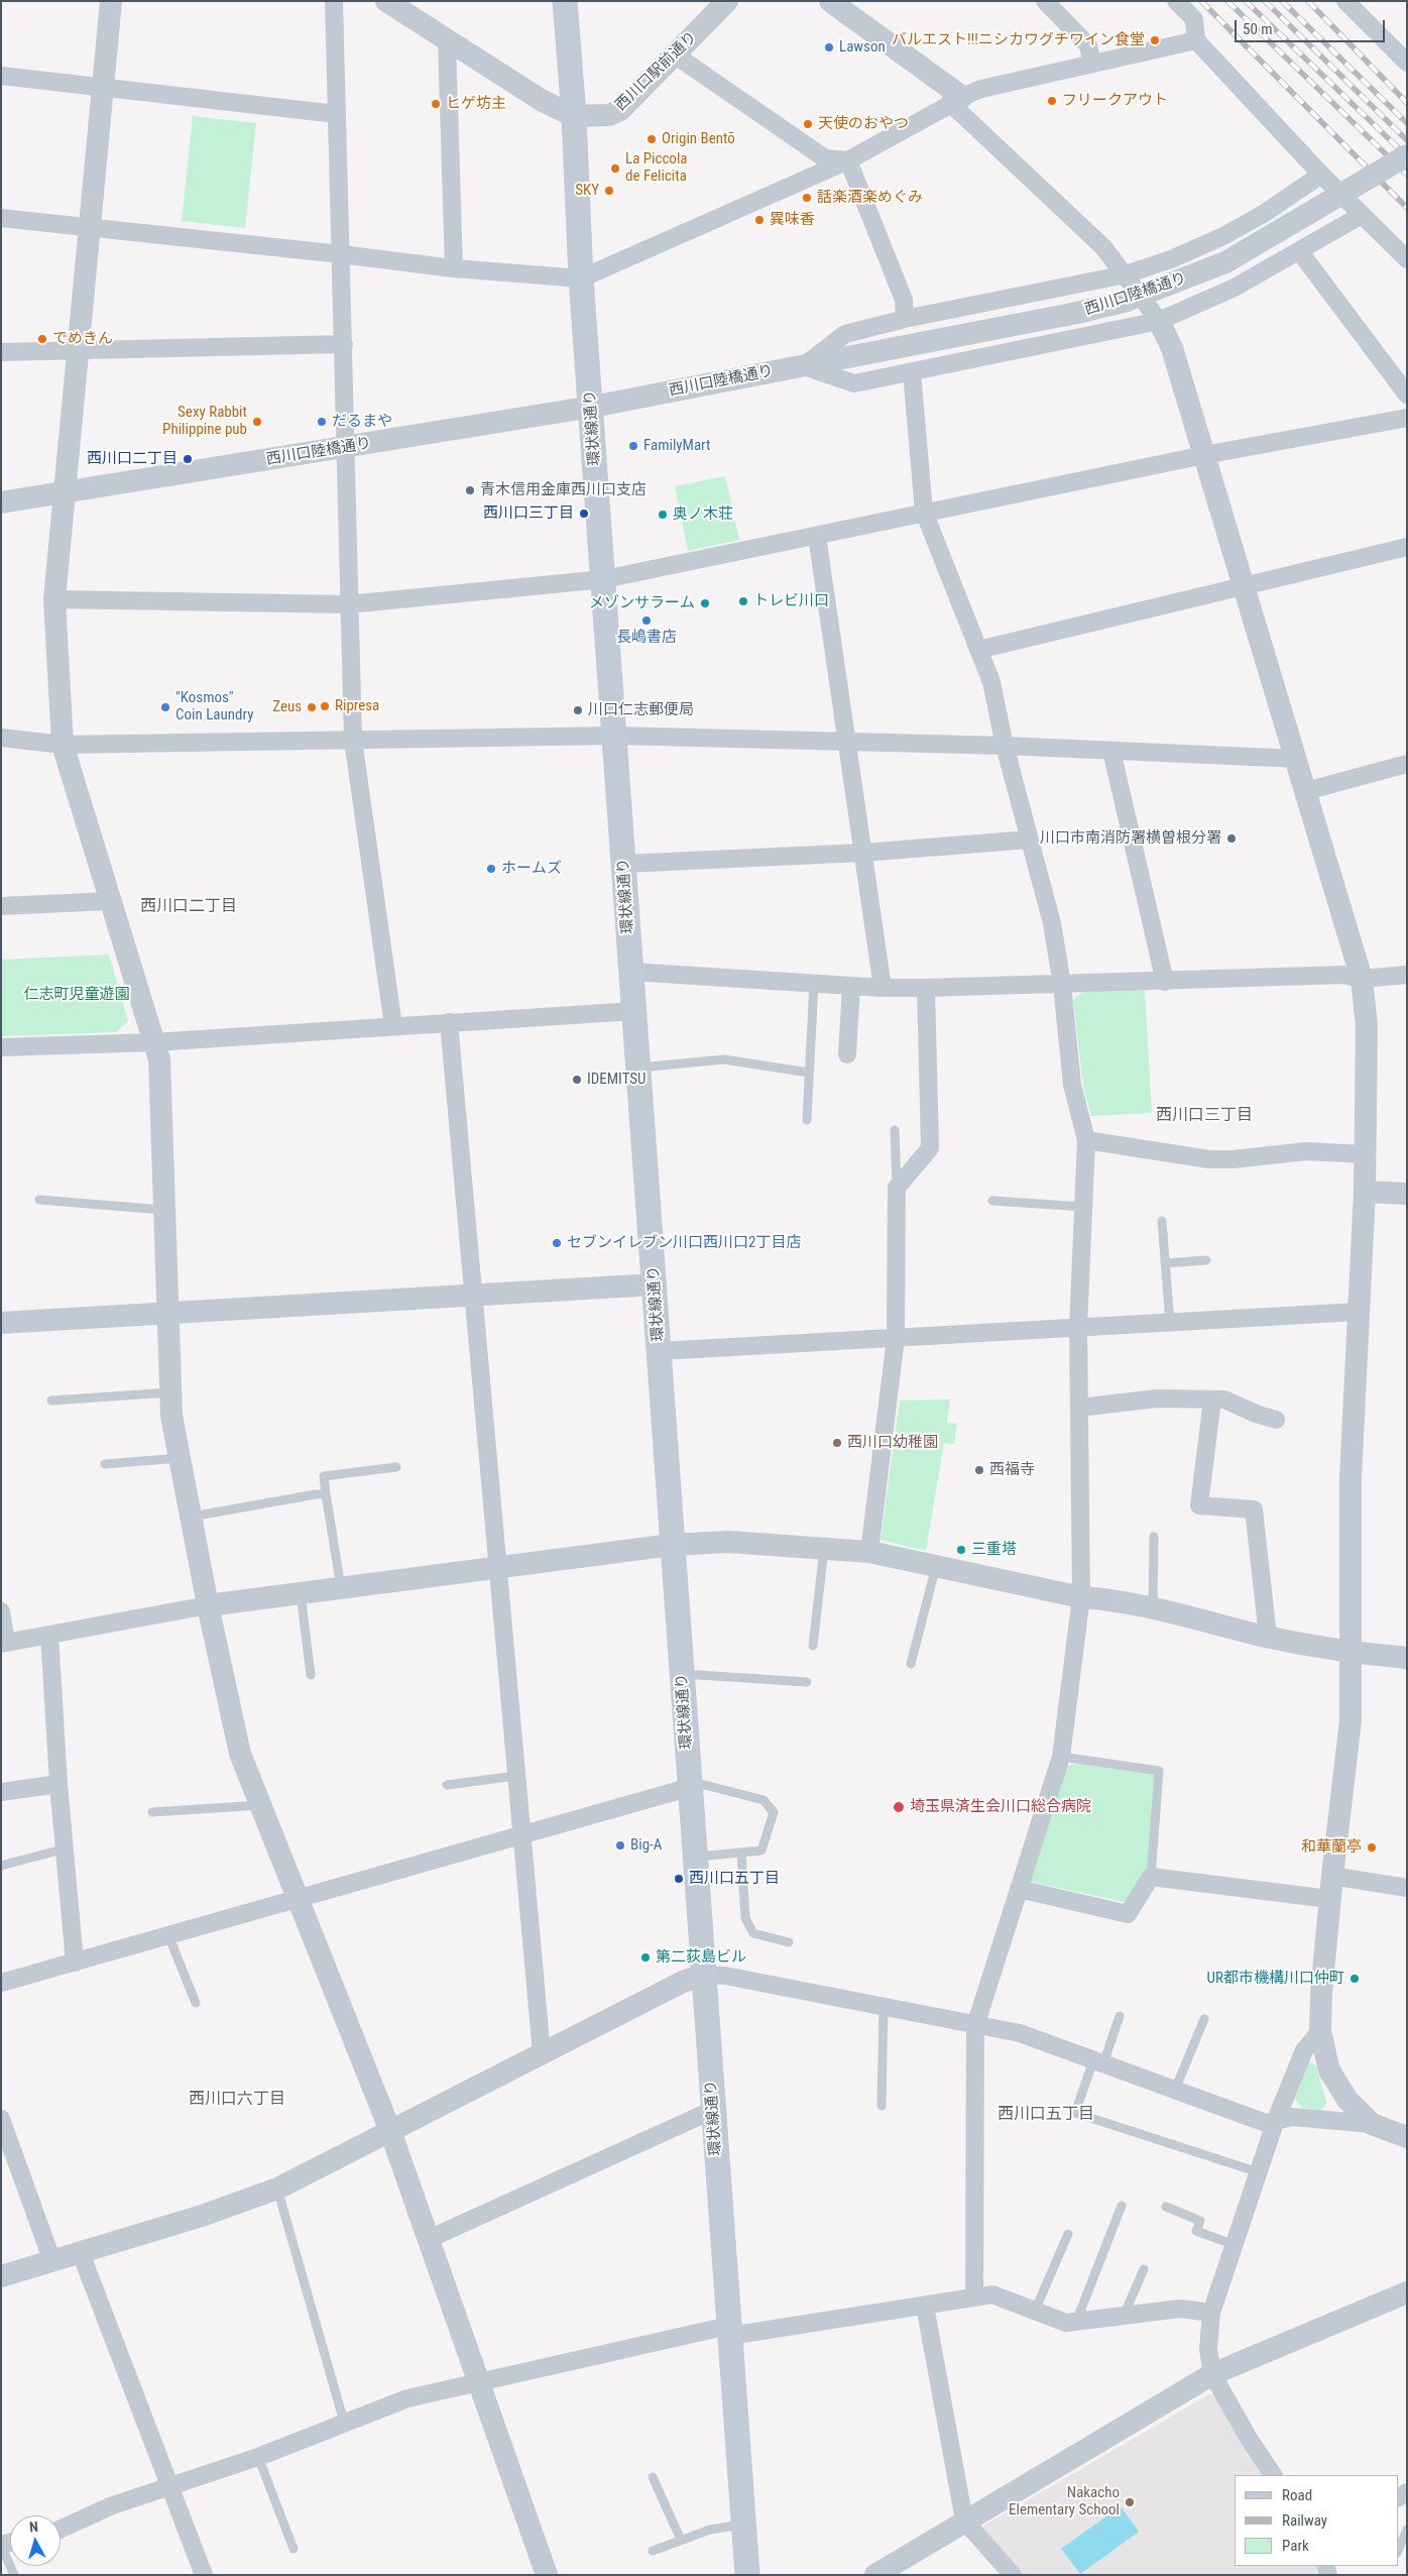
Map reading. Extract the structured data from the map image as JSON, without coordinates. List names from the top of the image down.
{
  "streets": {
    "main road": ["環状線通り"],
    "street": ["西川口駅前通り", "西川口陸橋通り"]
  },
  "crossings": [
    ["西川口駅前通り", "環状線通り"],
    ["西川口陸橋通り", "環状線通り"]
  ],
  "districts": [
    "西川口二丁目",
    "西川口三丁目",
    "西川口六丁目",
    "西川口五丁目"
  ],
  "parks": ["仁志町児童遊園"],
  "places": [
    "バルエスト!!!ニシカワグチワイン食堂",
    "Lawson",
    "フリークアウト",
    "ヒゲ坊主",
    "天使のおやつ",
    "Origin Bentō",
    "La Piccola de Felicita",
    "SKY",
    "話楽酒楽めぐみ",
    "異味香",
    "でめきん",
    "Sexy Rabbit Philippine pub",
    "だるまや",
    "FamilyMart",
    "西川口二丁目",
    "青木信用金庫西川口支店",
    "西川口三丁目",
    "奥ノ木荘",
    "トレビ川口",
    "メゾンサラーム",
    "長嶋書店",
    "Ripresa",
    "\"Kosmos\" Coin Laundry",
    "Zeus",
    "川口仁志郵便局",
    "川口市南消防署横曽根分署",
    "ホームズ",
    "IDEMITSU",
    "セブンイレブン川口西川口2丁目店",
    "西川口幼稚園",
    "西福寺",
    "三重塔",
    "埼玉県済生会川口総合病院",
    "Big-A",
    "和華蘭亭",
    "西川口五丁目",
    "第二荻島ビル",
    "UR都市機構川口仲町",
    "Nakacho Elementary School"
  ],
  "legend": ["Road", "Railway", "Park"],
  "scale_bar": "50 m",
  "north": "top"
}
